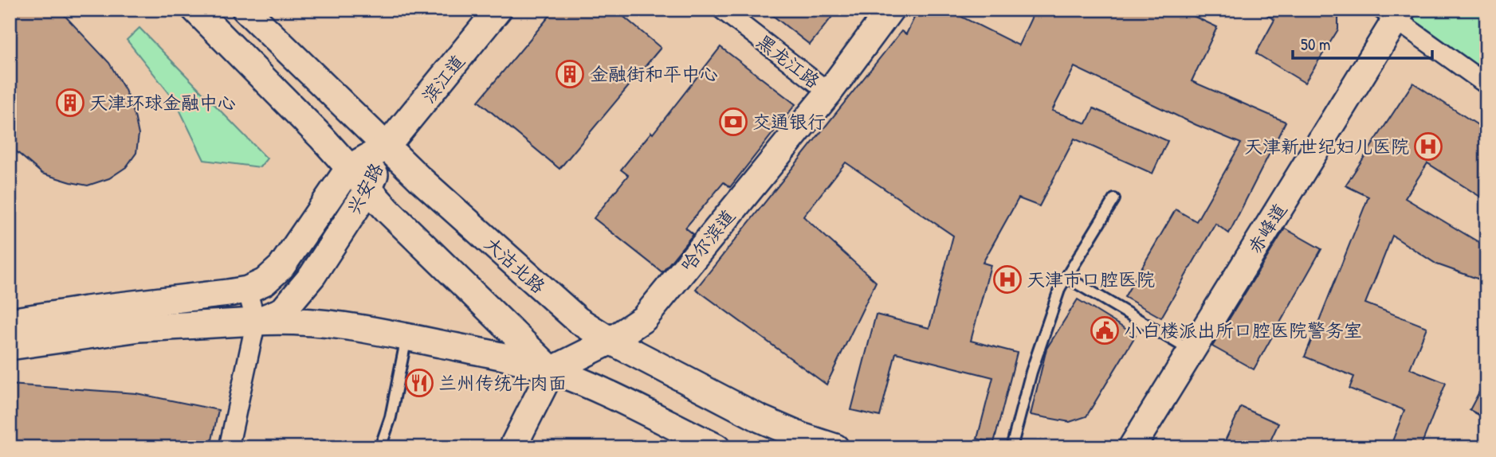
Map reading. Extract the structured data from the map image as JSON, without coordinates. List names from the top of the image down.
{
  "streets": {
    "main road": [
      "滨江道",
      "兴安路",
      "赤峰道",
      "哈尔滨道",
      "大沽北路"
    ],
    "street": ["黑龙江路"]
  },
  "crossings": [
    ["黑龙江路", "哈尔滨道"],
    ["滨江道", "兴安路"],
    ["滨江道", "大沽北路"],
    ["兴安路", "大沽北路"],
    ["哈尔滨道", "大沽北路"]
  ],
  "places": {
    "building": ["金融街和平中心", "天津环球金融中心"],
    "bank": ["交通银行"],
    "hospital": ["天津新世纪妇儿医院", "天津市口腔医院"],
    "public building": ["小白楼派出所口腔医院警务室"],
    "restaurant": ["兰州传统牛肉面"]
  },
  "scale_bar": "50 m"
}
